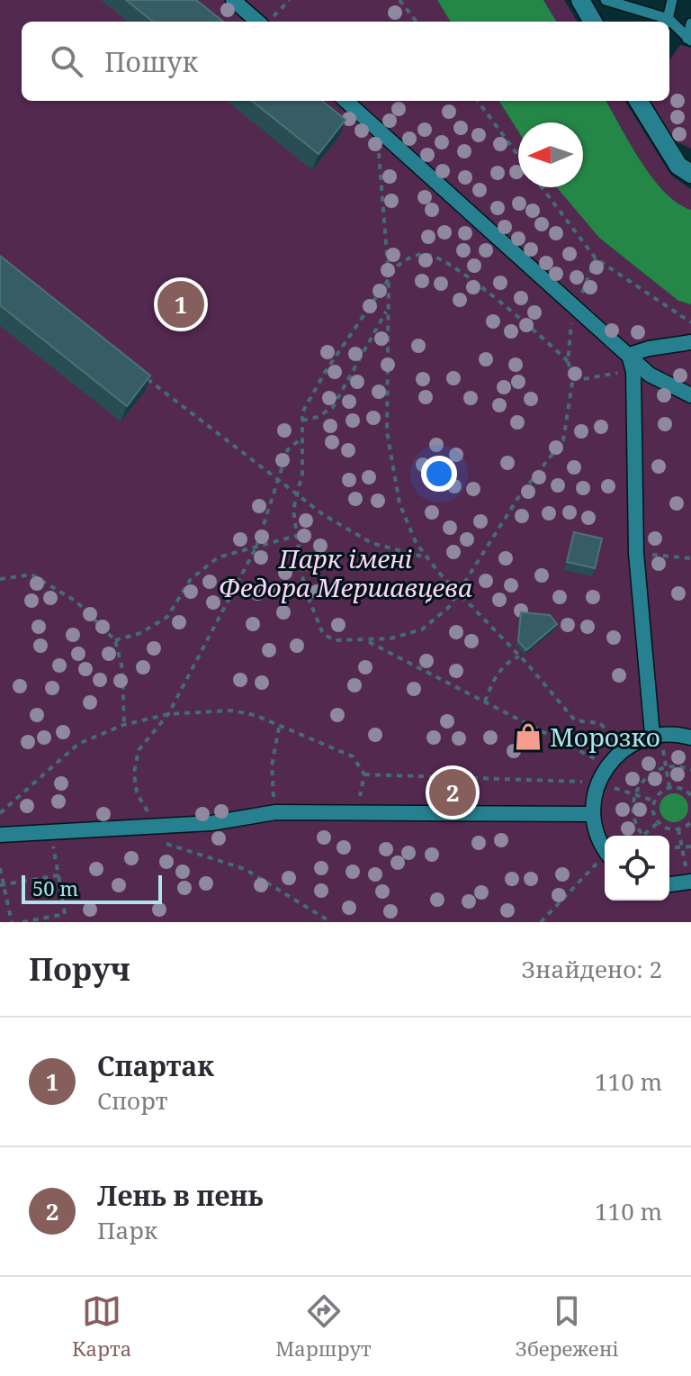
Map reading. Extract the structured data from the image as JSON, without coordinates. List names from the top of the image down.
{
  "parks": ["Парк імені Федора Мершавцева"],
  "places": {
    "shop": ["Морозко"]
  },
  "scale_bar": "50 m",
  "north": "left",
  "page": {
    "search": "Пошук",
    "pins": ["1", "2"],
    "scale": "50 m",
    "heading": ["Поруч", "Знайдено: 2"],
    "list": [
      {
        "mark": "1",
        "name": "Спартак",
        "note": "Спорт",
        "value": "110 m"
      },
      {
        "mark": "2",
        "name": "Лень в пень",
        "note": "Парк",
        "value": "110 m"
      }
    ],
    "nav": ["Карта", "Маршрут", "Збережені"]
  }
}
